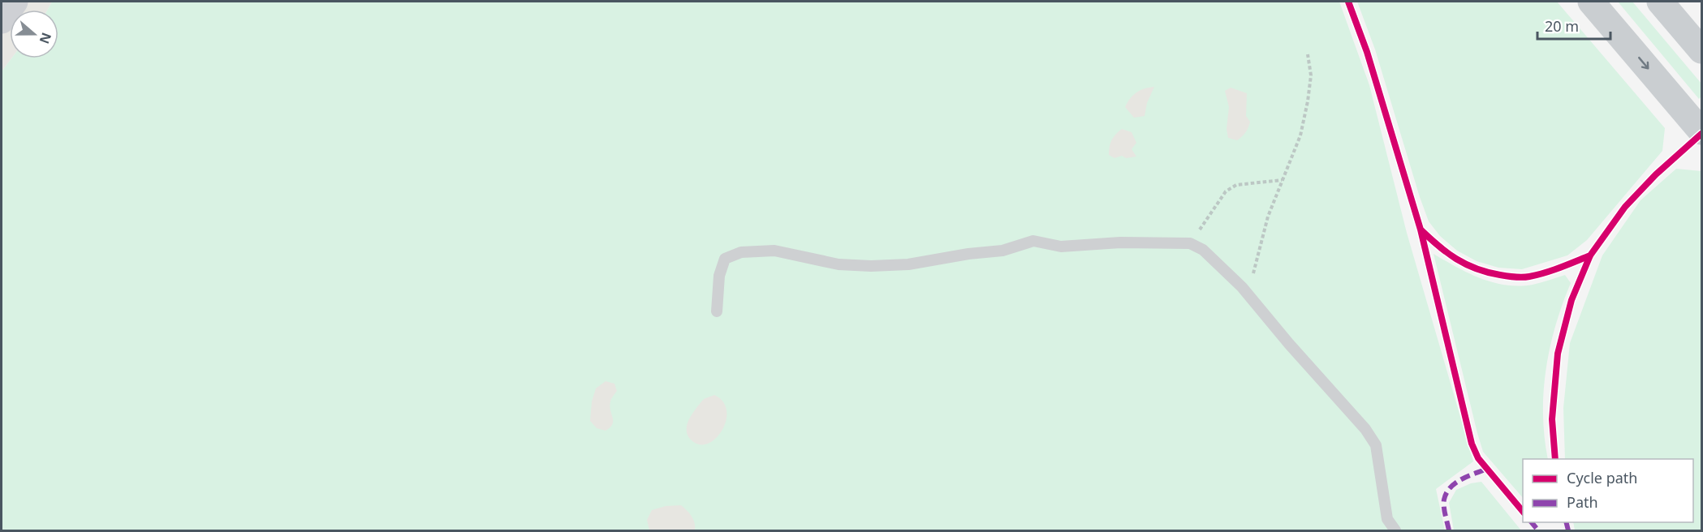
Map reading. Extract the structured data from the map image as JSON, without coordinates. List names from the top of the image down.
{
  "legend": ["Cycle path", "Path"],
  "scale_bar": "20 m",
  "north": "right"
}
